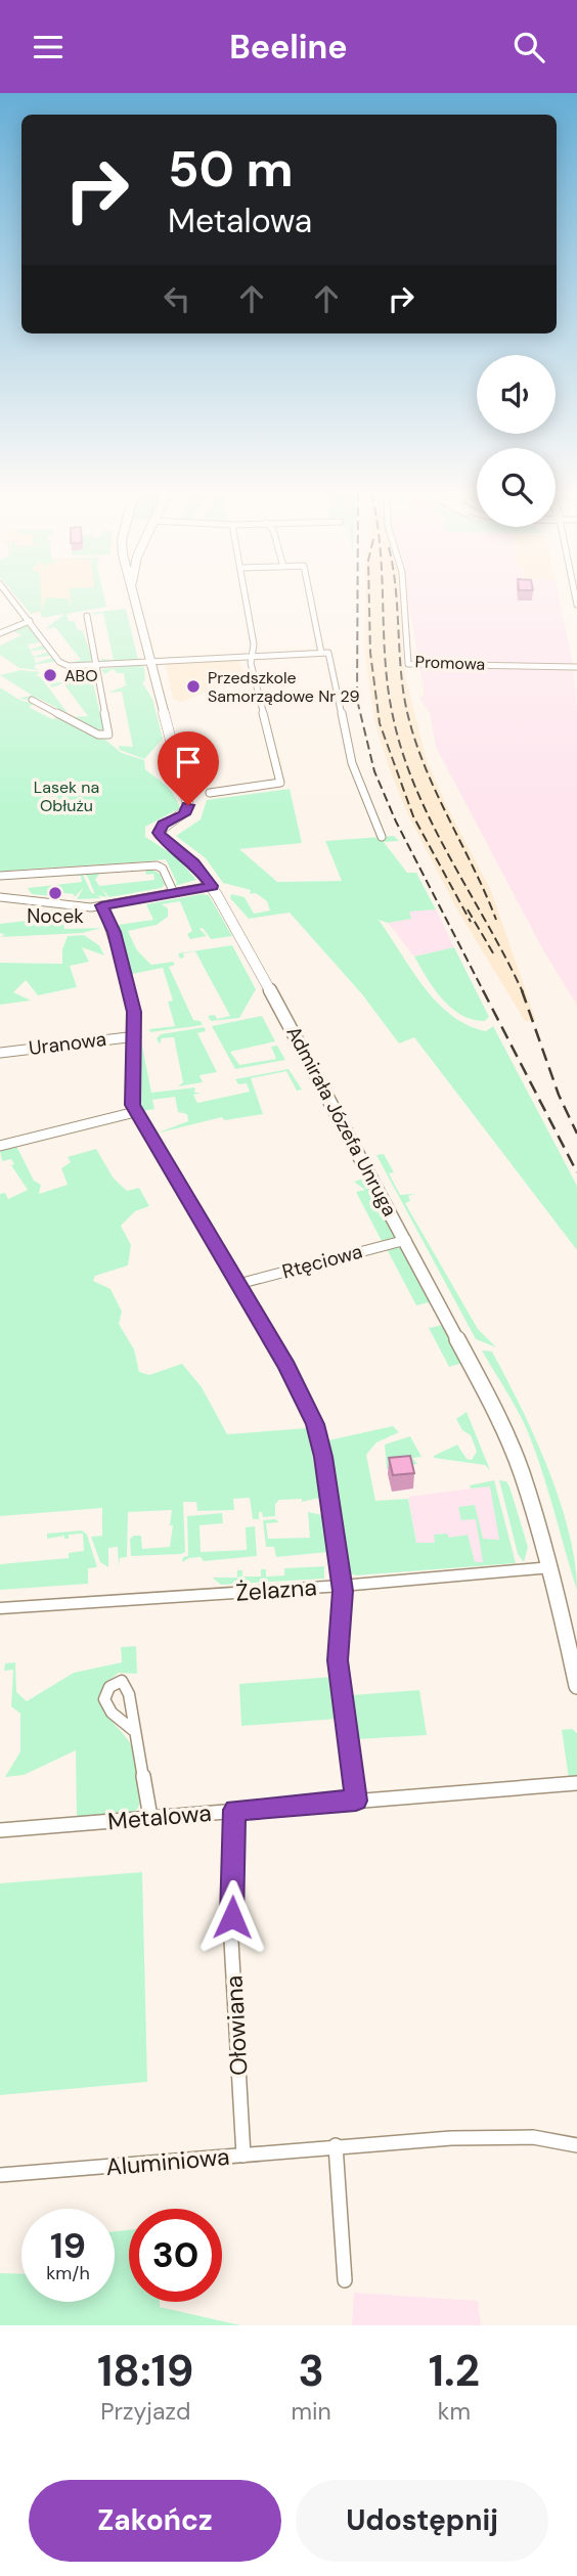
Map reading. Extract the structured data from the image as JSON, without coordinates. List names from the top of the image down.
{
  "streets": {
    "street": [
      "Promowa",
      "Uranowa",
      "Admirała Józefa Unruga",
      "Rtęciowa",
      "Żelazna",
      "Metalowa",
      "Ołowiana",
      "Aluminiowa"
    ]
  },
  "crossings": [
    ["Admirała Józefa Unruga", "Rtęciowa"],
    ["Admirała Józefa Unruga", "Żelazna"],
    ["Metalowa", "Ołowiana"],
    ["Ołowiana", "Aluminiowa"]
  ],
  "parks": ["Lasek na Obłużu"],
  "places": ["ABO", "Przedszkole Samorządowe Nr 29", "Nocek"],
  "page": {
    "header": "Beeline",
    "turn": ["50 m", "Metalowa"],
    "speed": "19 km/h",
    "limit": "30",
    "eta": [
      "18:19",
      "Przyjazd",
      "3",
      "min",
      "1.2",
      "km"
    ],
    "buttons": ["Zakończ", "Udostępnij"]
  }
}
